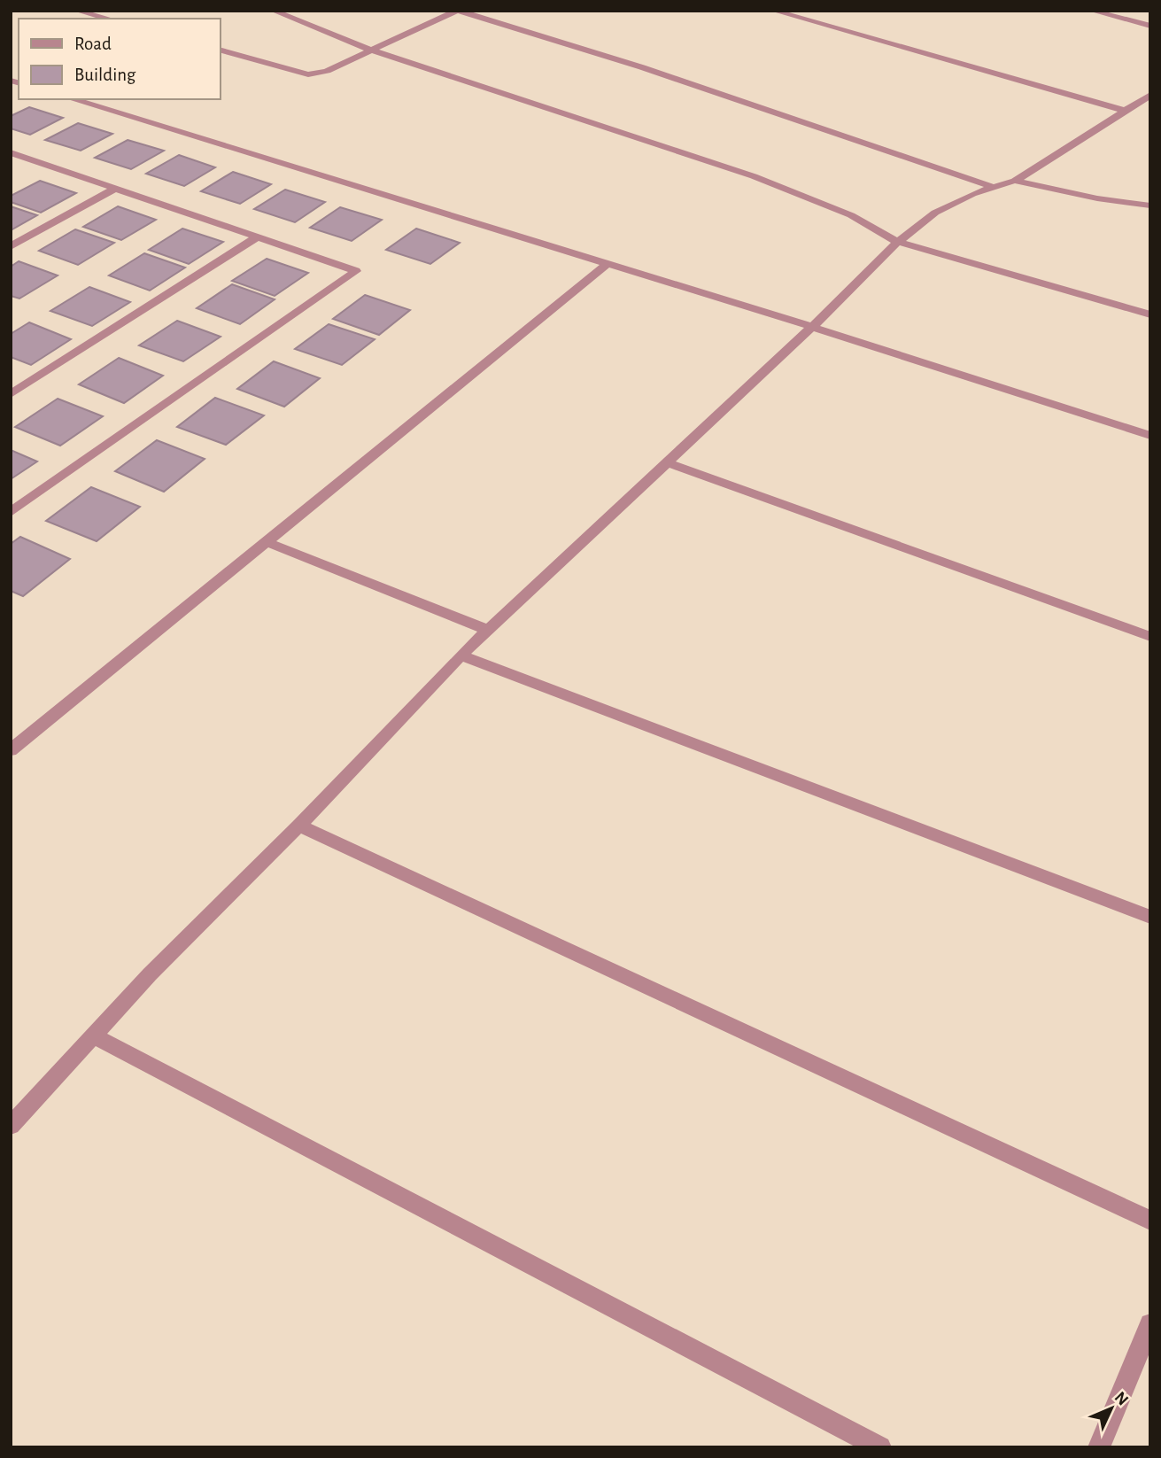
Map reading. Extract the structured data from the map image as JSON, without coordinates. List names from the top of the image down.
{
  "legend": ["Road", "Building"],
  "north": "top right"
}
